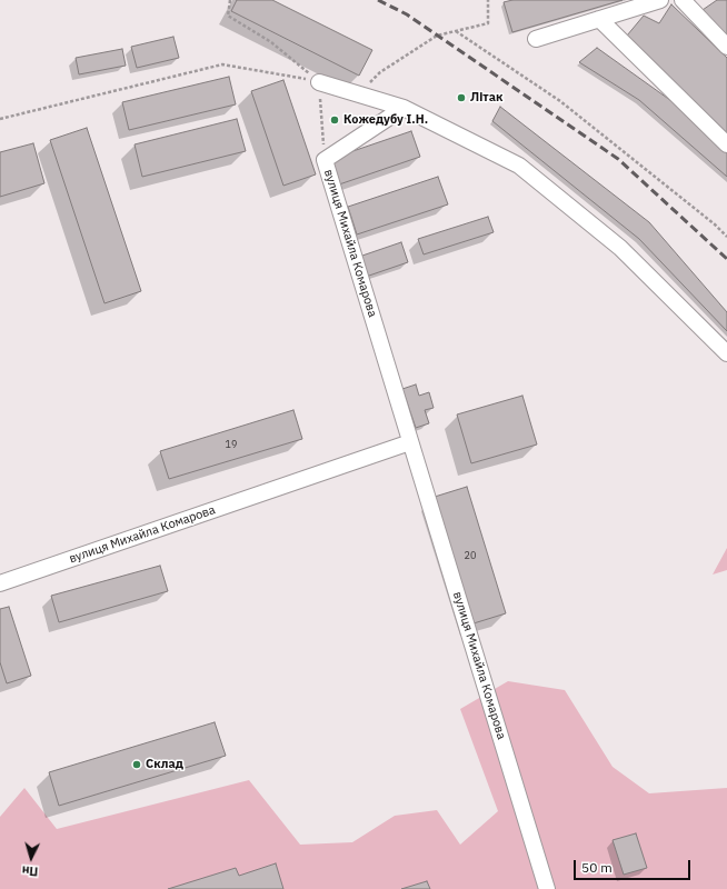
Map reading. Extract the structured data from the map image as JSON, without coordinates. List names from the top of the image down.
{
  "streets": {
    "lane": ["вулиця Михайла Комарова"]
  },
  "places": ["Літак", "Кожедубу І.Н.", "Склад"],
  "house_numbers": ["19", "20"],
  "scale_bar": "50 m",
  "north": "bottom"
}
